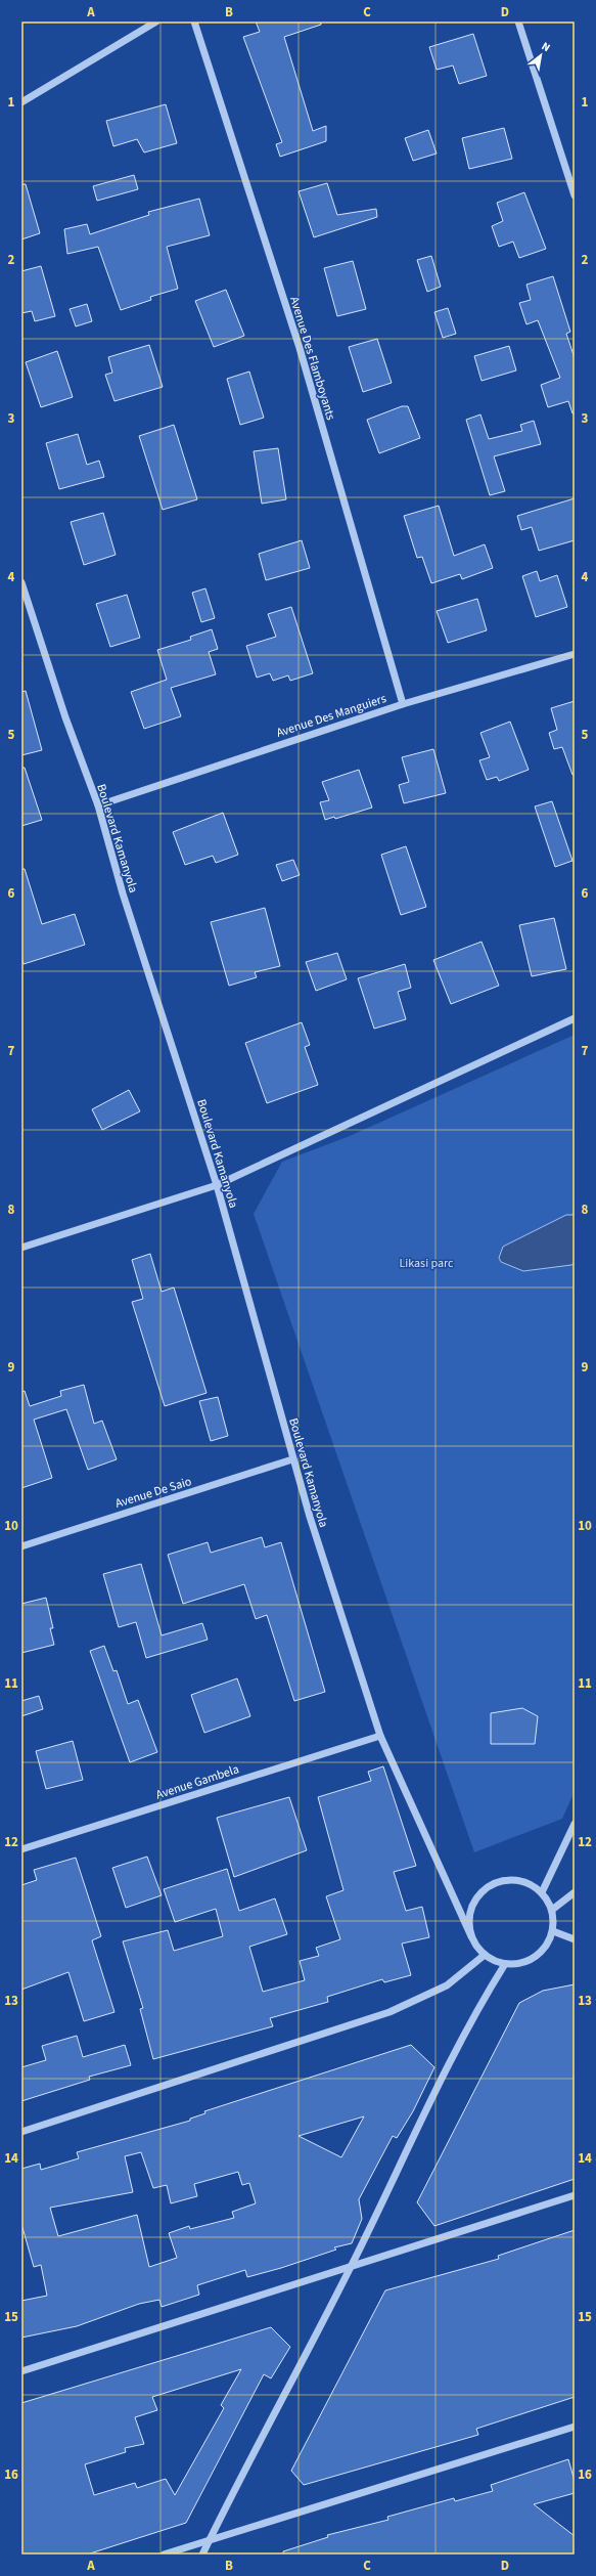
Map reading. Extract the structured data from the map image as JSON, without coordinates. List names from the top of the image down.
{
  "streets": {
    "street": [
      "Avenue Des Flamboyants",
      "Avenue Des Manguiers",
      "Boulevard Kamanyola",
      "Avenue De Saio",
      "Avenue Gambela"
    ]
  },
  "crossings": [
    ["Avenue Des Flamboyants", "Avenue Des Manguiers"],
    ["Avenue Des Manguiers", "Boulevard Kamanyola"],
    ["Boulevard Kamanyola", "Avenue De Saio"],
    ["Boulevard Kamanyola", "Avenue Gambela"]
  ],
  "parks": ["Likasi parc"],
  "north": "top right",
  "grid": {
    "columns": [
      "A",
      "B",
      "C",
      "D"
    ],
    "rows": [
      "1",
      "2",
      "3",
      "4",
      "5",
      "6",
      "7",
      "8",
      "9",
      "10",
      "11",
      "12",
      "13",
      "14",
      "15",
      "16"
    ]
  }
}
